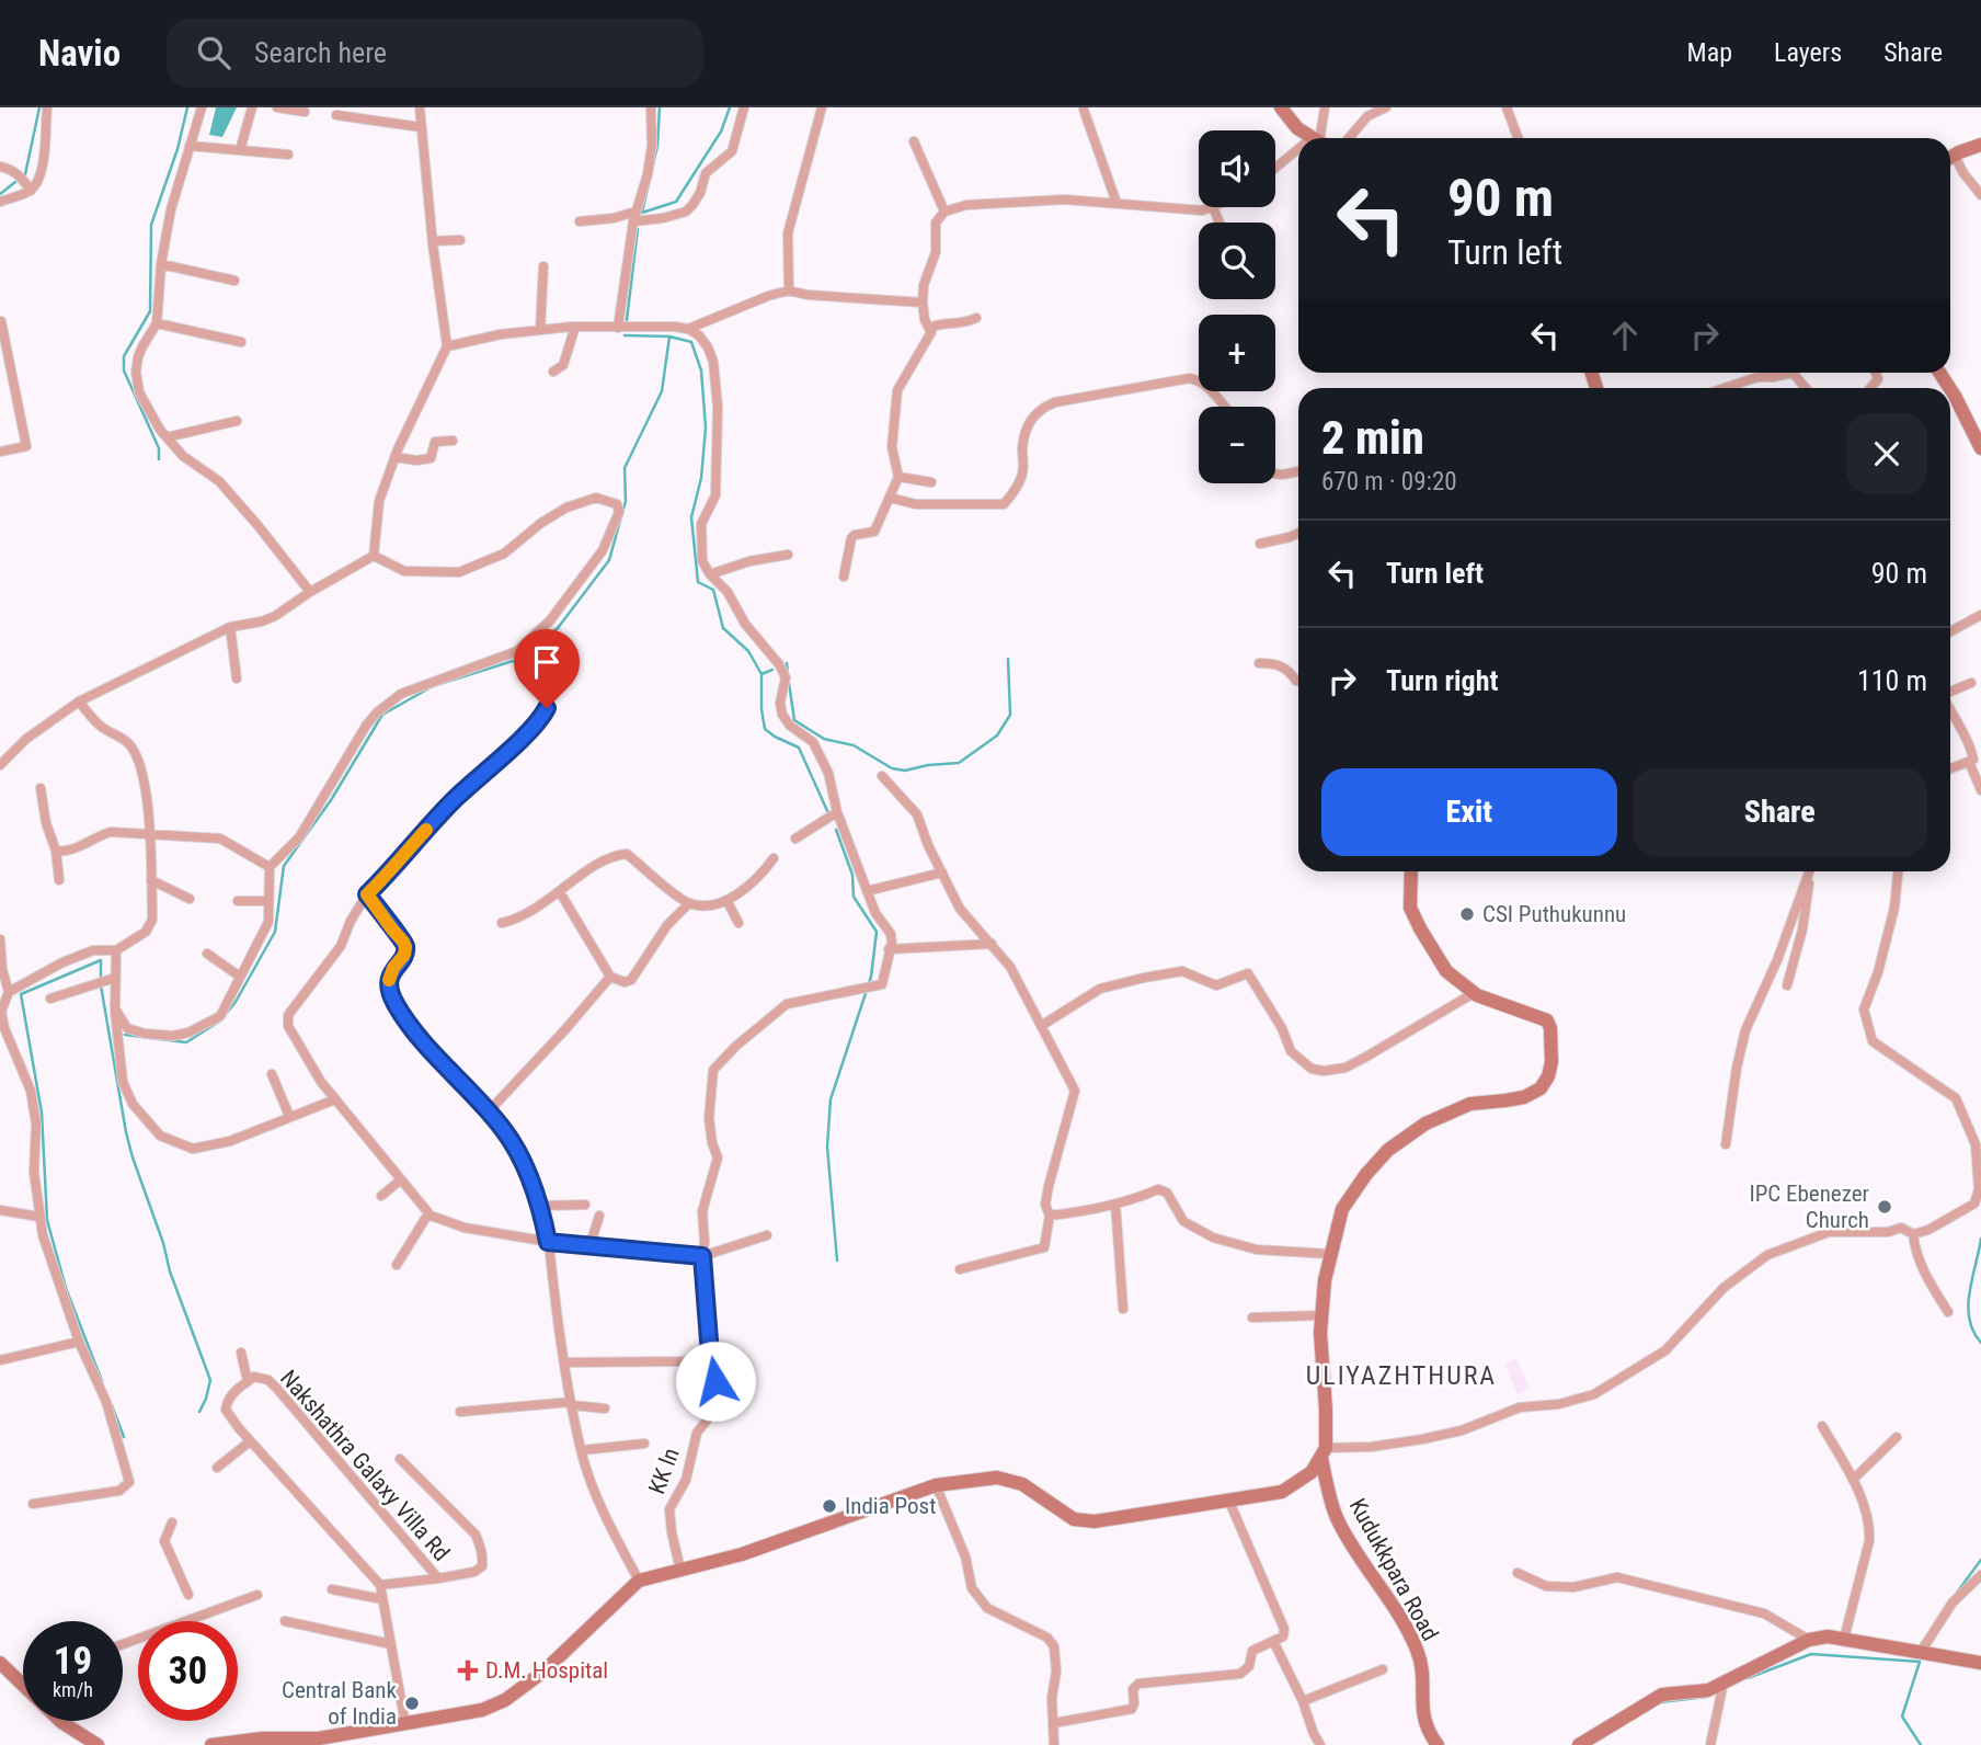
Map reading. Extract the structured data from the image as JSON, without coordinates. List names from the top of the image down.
{
  "streets": {
    "main road": ["Kudukkpara Road"],
    "street": ["Nakshathra Galaxy Villa Rd", "KK ln"]
  },
  "districts": ["ULIYAZHTHURA"],
  "places": {
    "other": [
      "CSI Puthukunnu",
      "IPC Ebenezer Church",
      "India Post",
      "Central Bank of India"
    ],
    "health": ["D.M. Hospital"]
  },
  "page": {
    "header": "Navio",
    "search": "Search here",
    "nav": ["Map", "Layers", "Share"],
    "map_buttons": ["+", "−"],
    "turn": ["90 m", "Turn left"],
    "heading": ["2 min", "670 m · 09:20"],
    "list": [
      {
        "name": "Turn left",
        "value": "90 m"
      },
      {
        "name": "Turn right",
        "value": "110 m"
      }
    ],
    "buttons": ["Exit", "Share"],
    "speed": "19 km/h",
    "limit": "30"
  }
}
